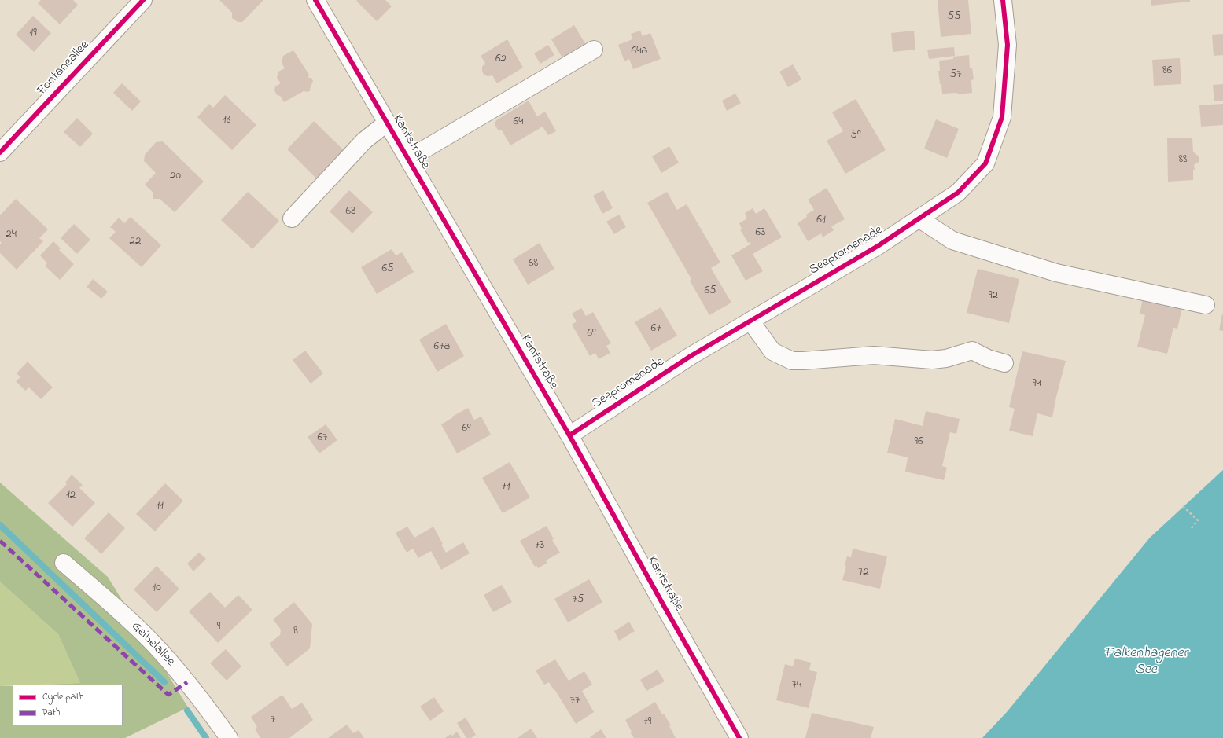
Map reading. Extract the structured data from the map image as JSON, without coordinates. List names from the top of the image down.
{
  "streets": {
    "street": [
      "Fontaneallee",
      "Kantstraße",
      "Seepromenade",
      "Geibelallee"
    ]
  },
  "crossings": [
    ["Kantstraße", "Seepromenade"]
  ],
  "water": ["Falkenhagener See"],
  "house_numbers": [
    "55",
    "19",
    "64a",
    "62",
    "86",
    "57",
    "18",
    "64",
    "59",
    "88",
    "20",
    "63",
    "61",
    "63",
    "24",
    "22",
    "68",
    "65",
    "65",
    "92",
    "67",
    "69",
    "67a",
    "94",
    "69",
    "67",
    "96",
    "71",
    "12",
    "11",
    "73",
    "72",
    "10",
    "75",
    "9",
    "8",
    "74",
    "77",
    "7",
    "79"
  ],
  "legend": ["Cycle path", "Path"]
}
